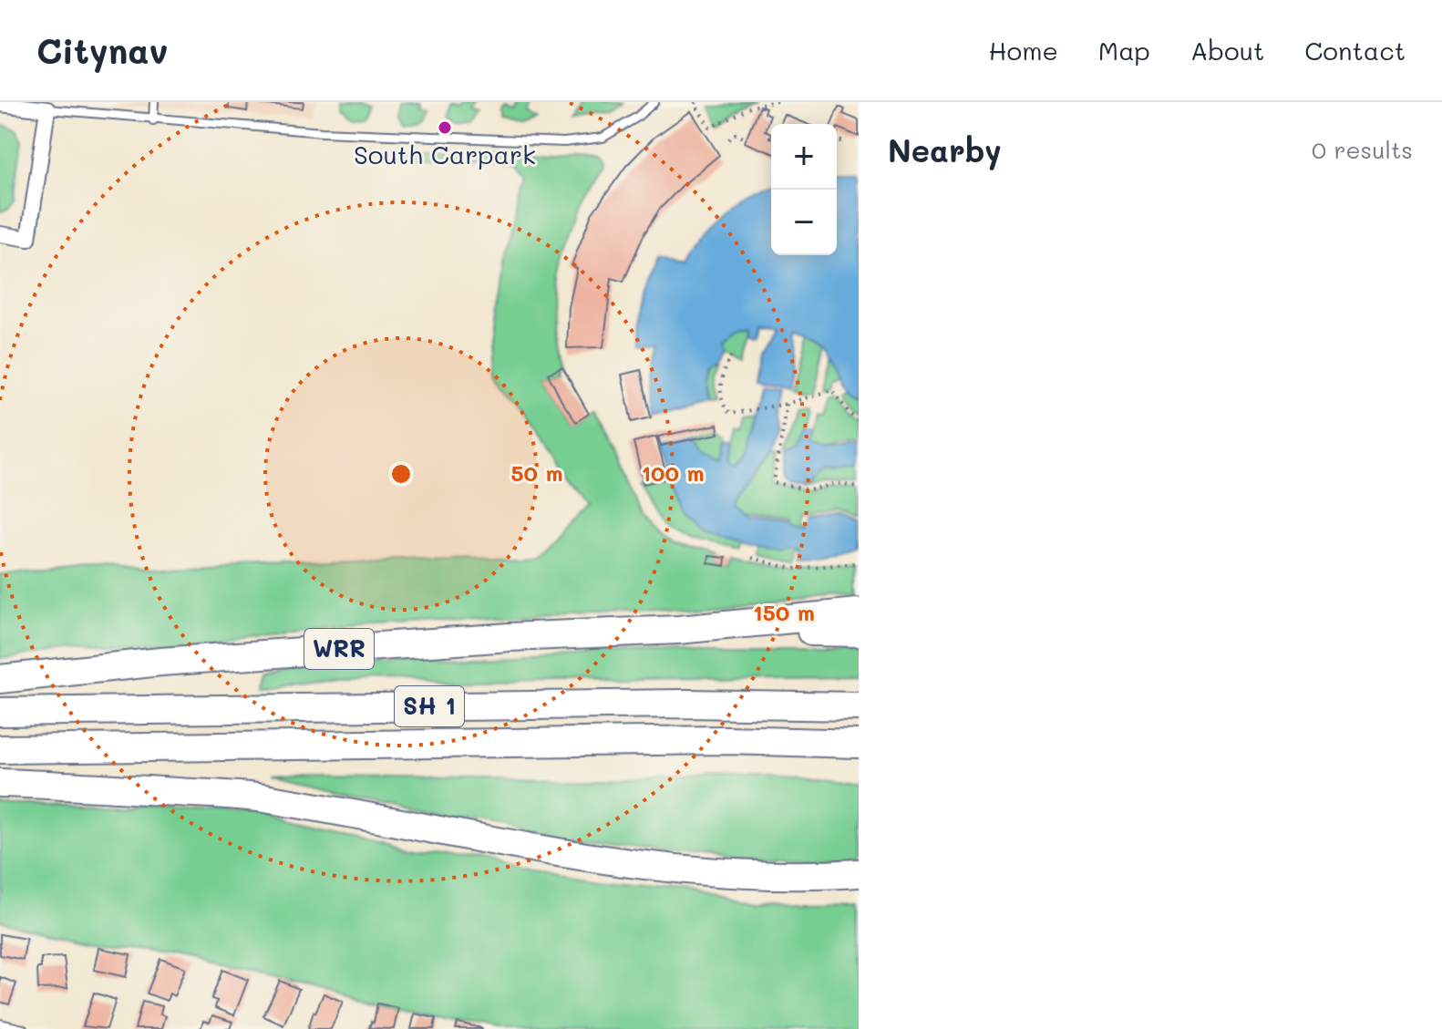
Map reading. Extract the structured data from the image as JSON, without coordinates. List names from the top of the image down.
{
  "streets": {
    "highway": ["WRR", "SH 1"]
  },
  "places": ["South Carpark"],
  "page": {
    "header": "Citynav",
    "nav": [
      "Home",
      "Map",
      "About",
      "Contact"
    ],
    "heading": ["Nearby", "0 results"],
    "map_buttons": ["+", "−"]
  },
  "rings": ["50 m", "100 m", "150 m"]
}
